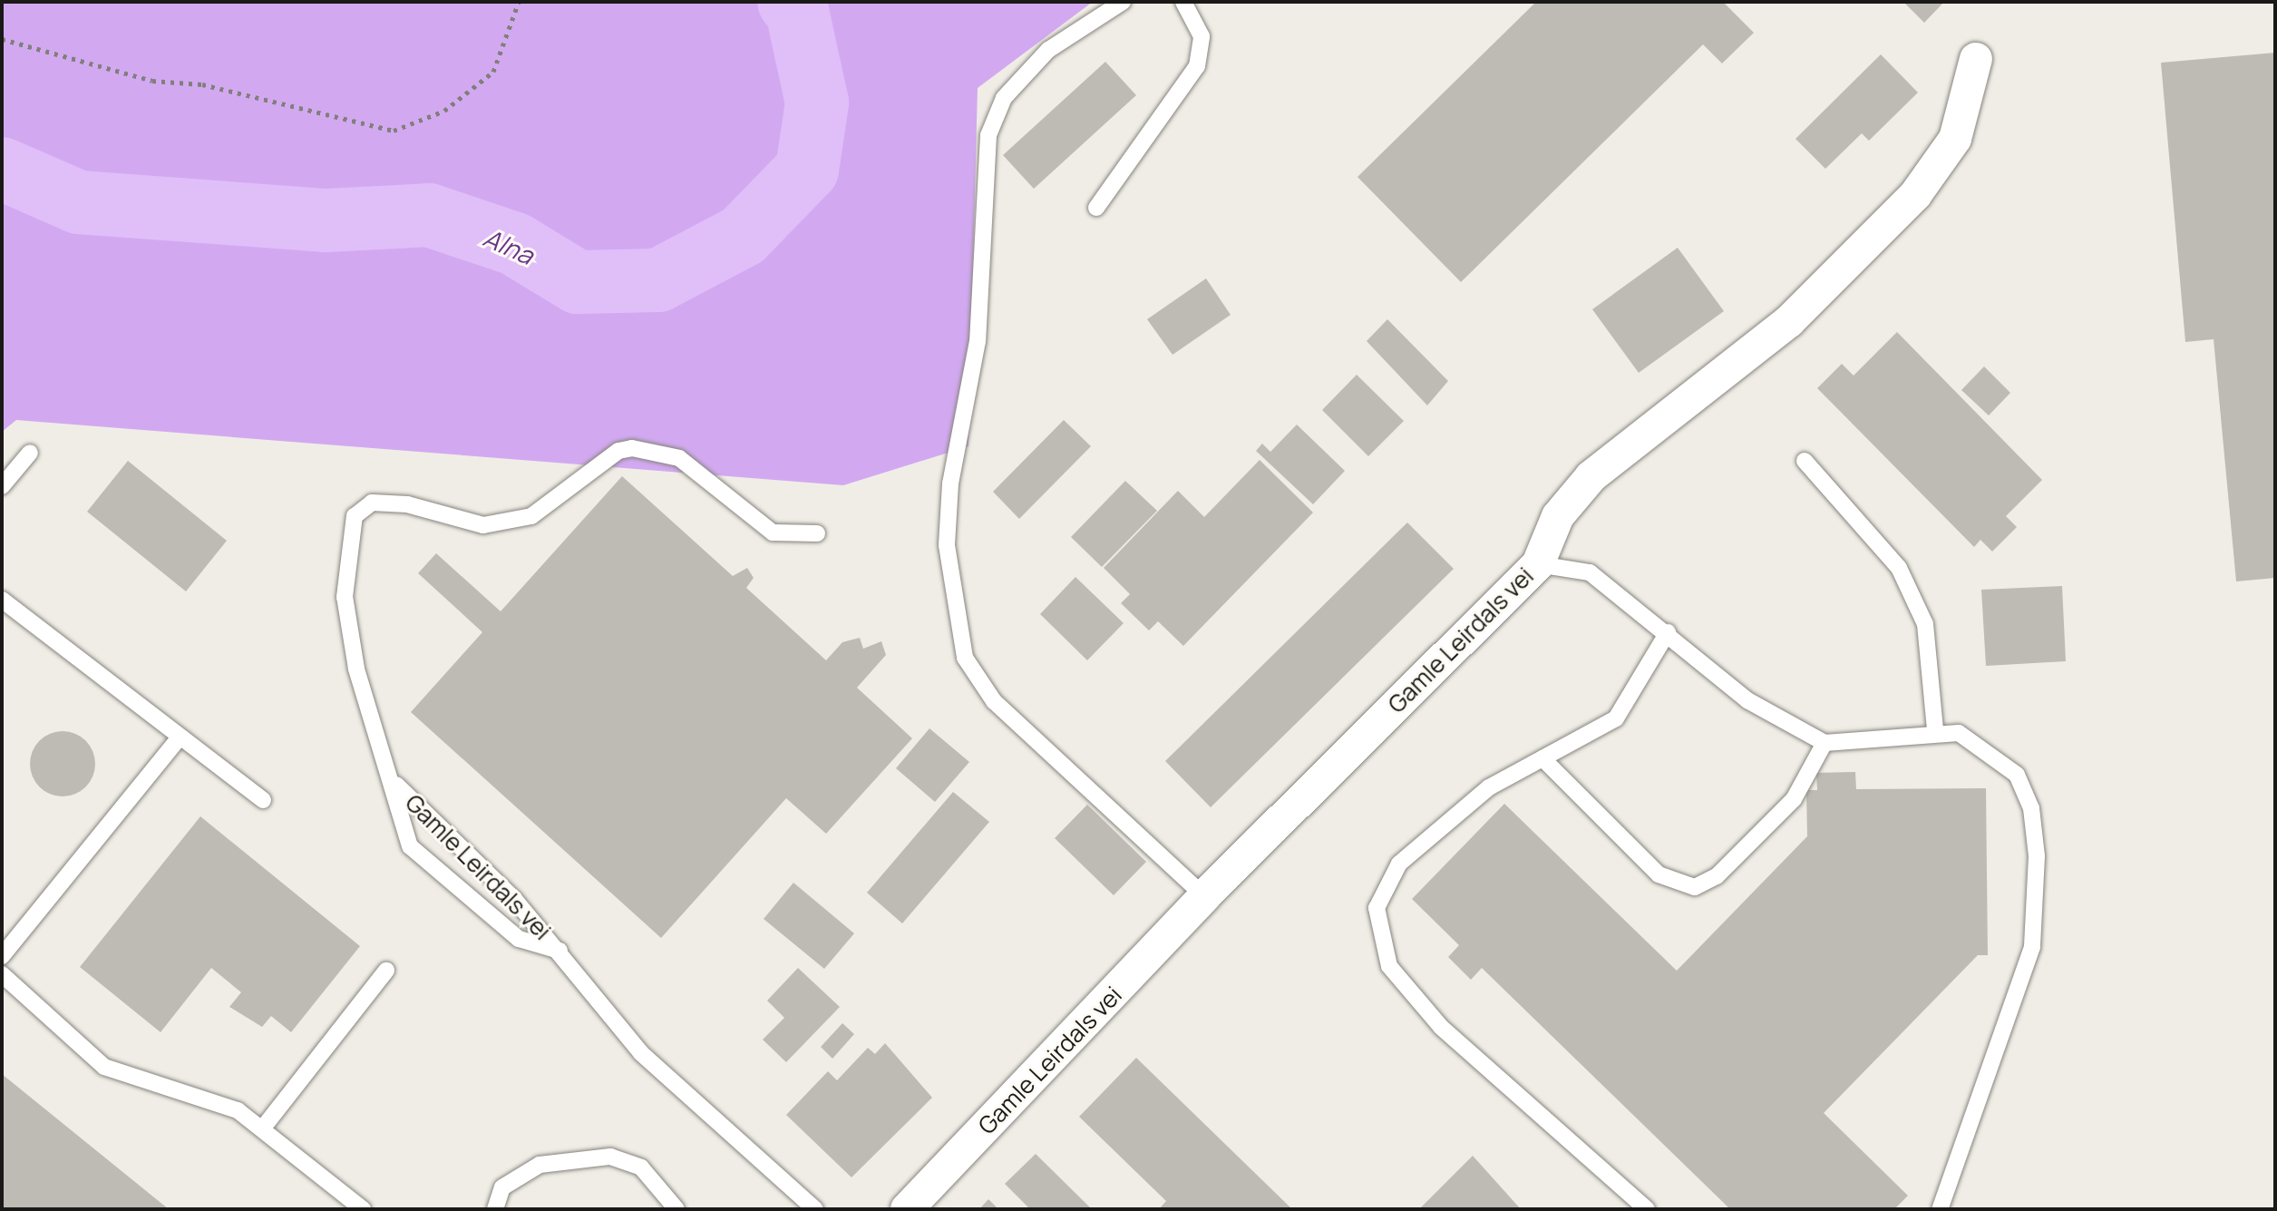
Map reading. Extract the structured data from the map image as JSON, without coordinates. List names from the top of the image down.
{
  "streets": {
    "street": ["Gamle Leirdals vei"]
  },
  "water": ["Alna"]
}
